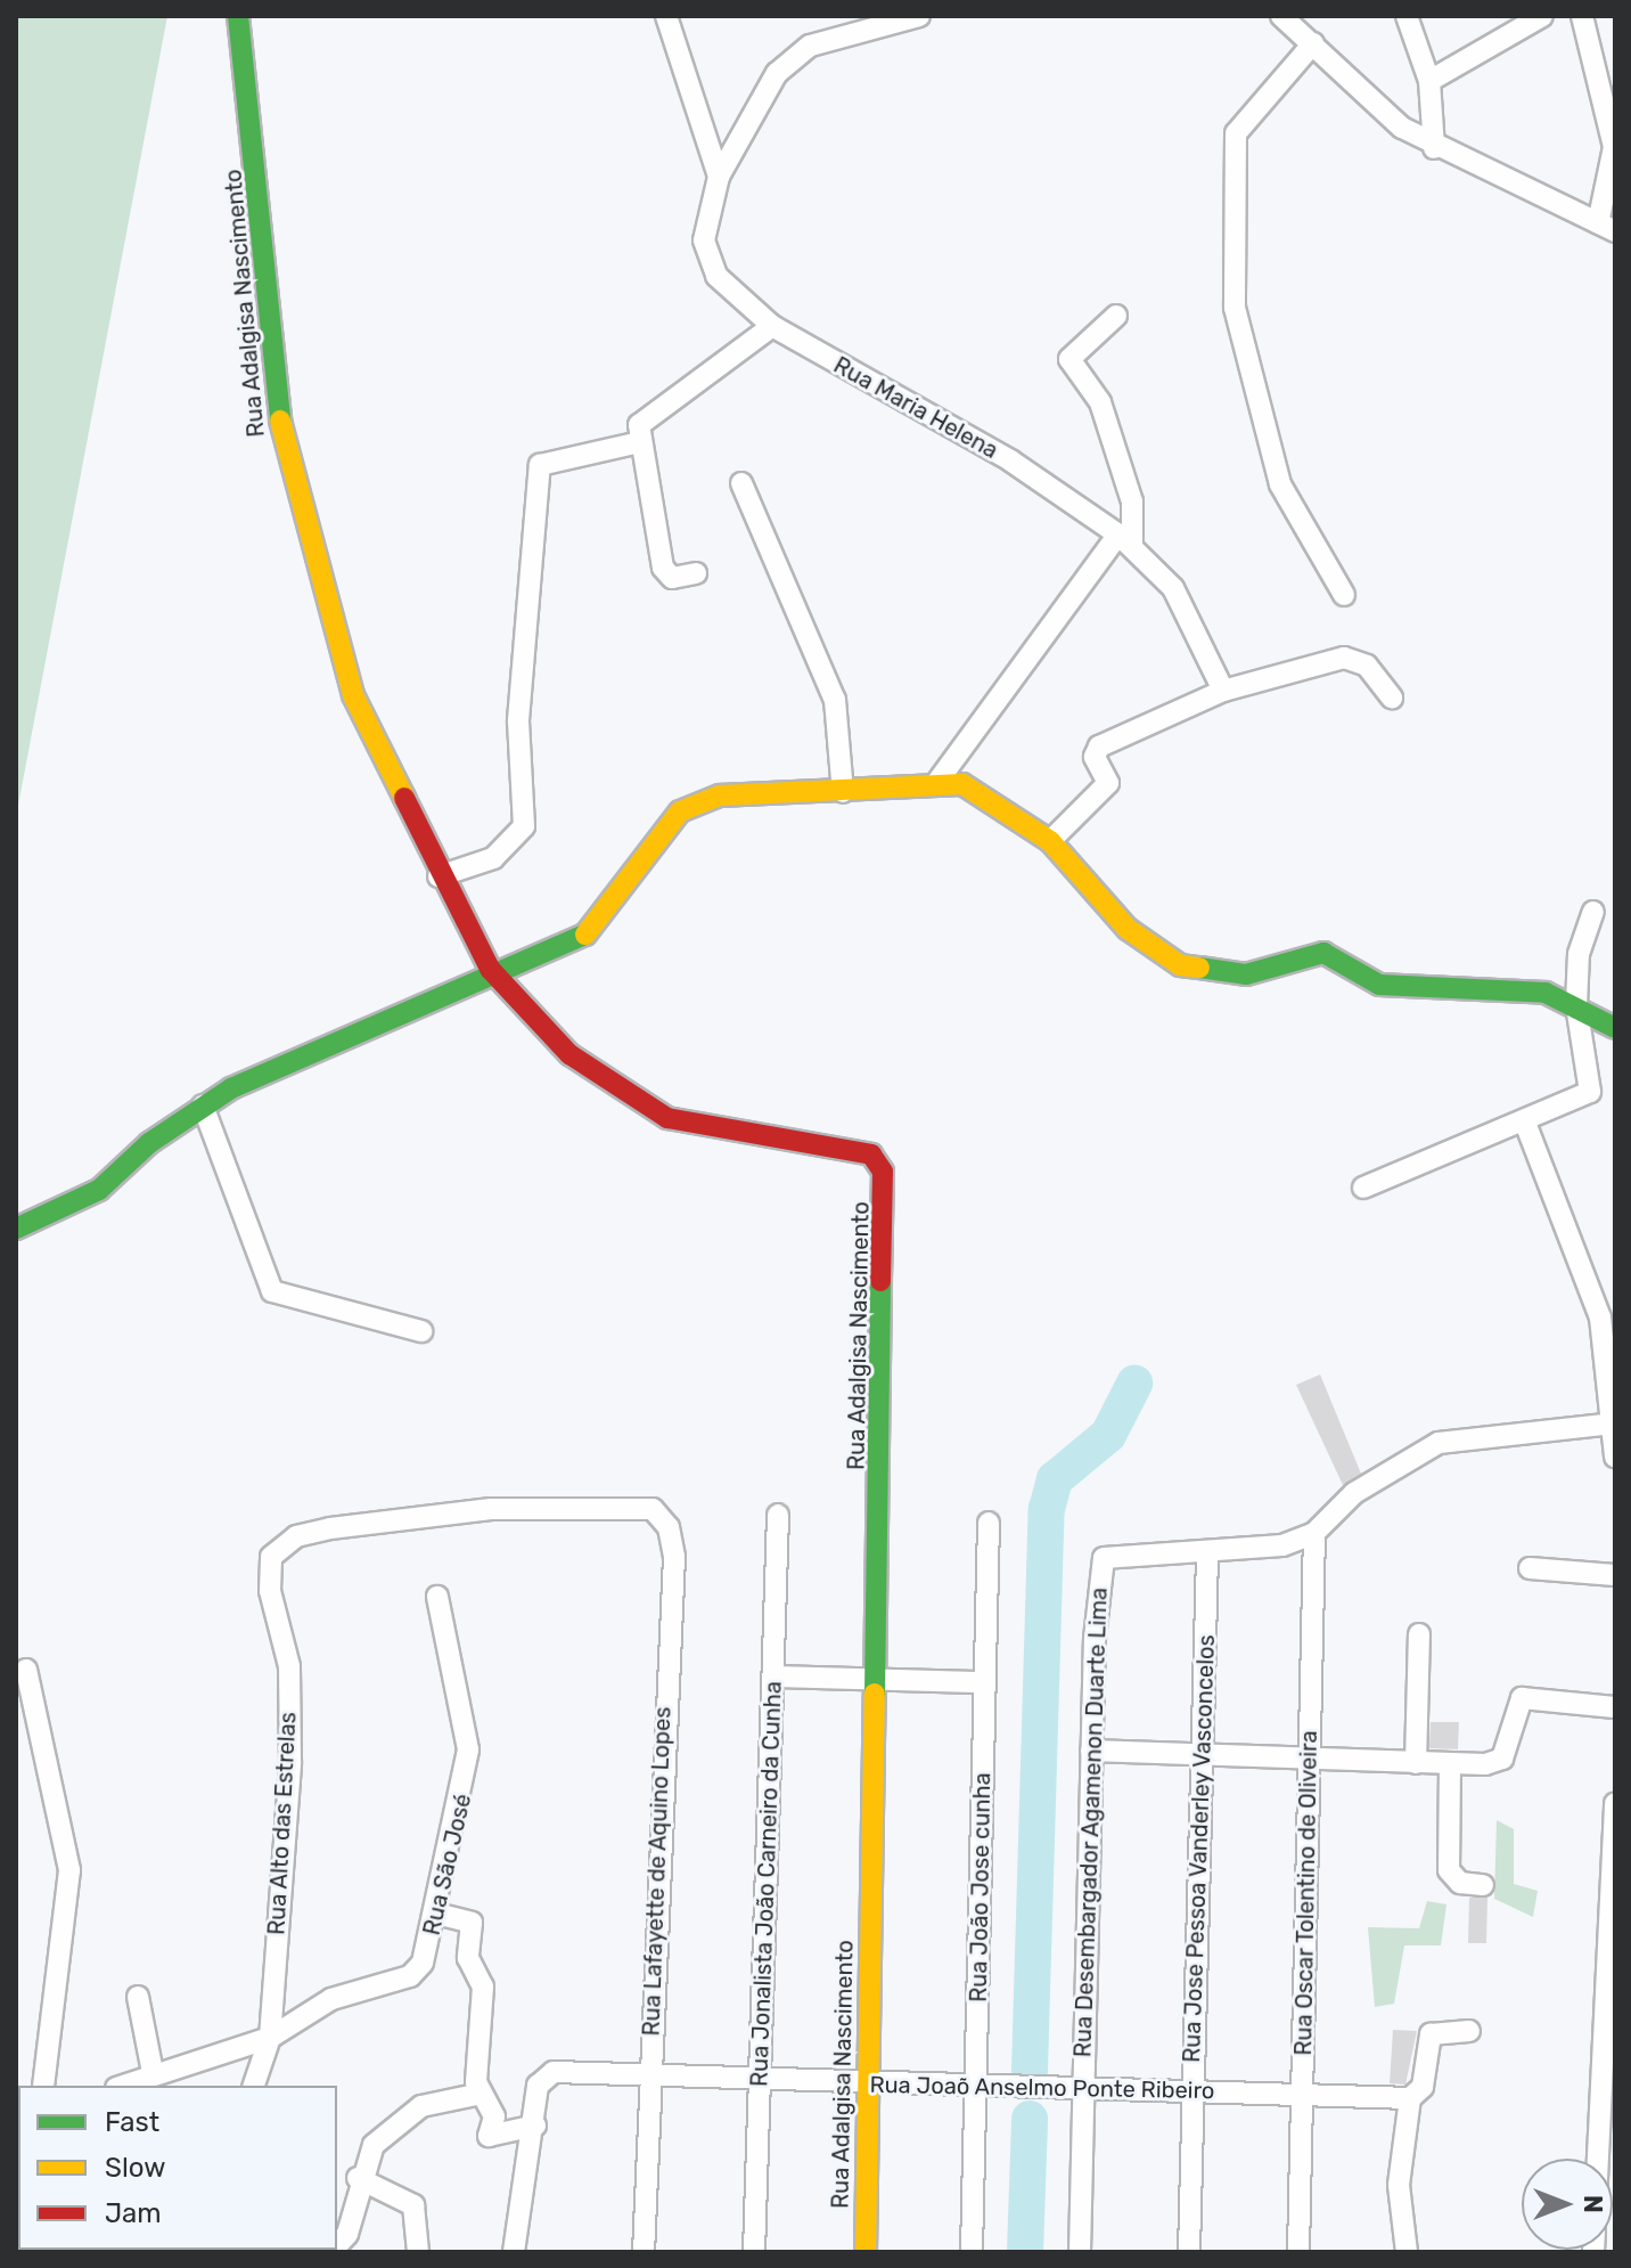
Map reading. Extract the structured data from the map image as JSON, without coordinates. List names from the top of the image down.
{
  "streets": {
    "street": [
      "Rua Adalgisa Nascimento",
      "Rua Maria Helena",
      "Rua Desembargador Agamenon Duarte Lima",
      "Rua Alto das Estrelas",
      "Rua Jose Pessoa Vanderley Vasconcelos",
      "Rua São José",
      "Rua Lafayette de Aquino Lopes",
      "Rua Jonalista João Carneiro da Cunha",
      "Rua João Jose cunha",
      "Rua Oscar Tolentino de Oliveira",
      "Rua Joaõ Anselmo Ponte Ribeiro"
    ]
  },
  "crossings": [
    ["Rua Adalgisa Nascimento", "Rua Joaõ Anselmo Ponte Ribeiro"],
    ["Rua Desembargador Agamenon Duarte Lima", "Rua Jose Pessoa Vanderley Vasconcelos"],
    ["Rua Desembargador Agamenon Duarte Lima", "Rua Joaõ Anselmo Ponte Ribeiro"],
    ["Rua Alto das Estrelas", "Rua São José"],
    ["Rua Alto das Estrelas", "Rua Lafayette de Aquino Lopes"],
    ["Rua Jose Pessoa Vanderley Vasconcelos", "Rua Joaõ Anselmo Ponte Ribeiro"],
    ["Rua Lafayette de Aquino Lopes", "Rua Joaõ Anselmo Ponte Ribeiro"],
    ["Rua Jonalista João Carneiro da Cunha", "Rua Joaõ Anselmo Ponte Ribeiro"],
    ["Rua João Jose cunha", "Rua Joaõ Anselmo Ponte Ribeiro"],
    ["Rua Oscar Tolentino de Oliveira", "Rua Joaõ Anselmo Ponte Ribeiro"]
  ],
  "legend": ["Fast", "Slow", "Jam"],
  "north": "right"
}
